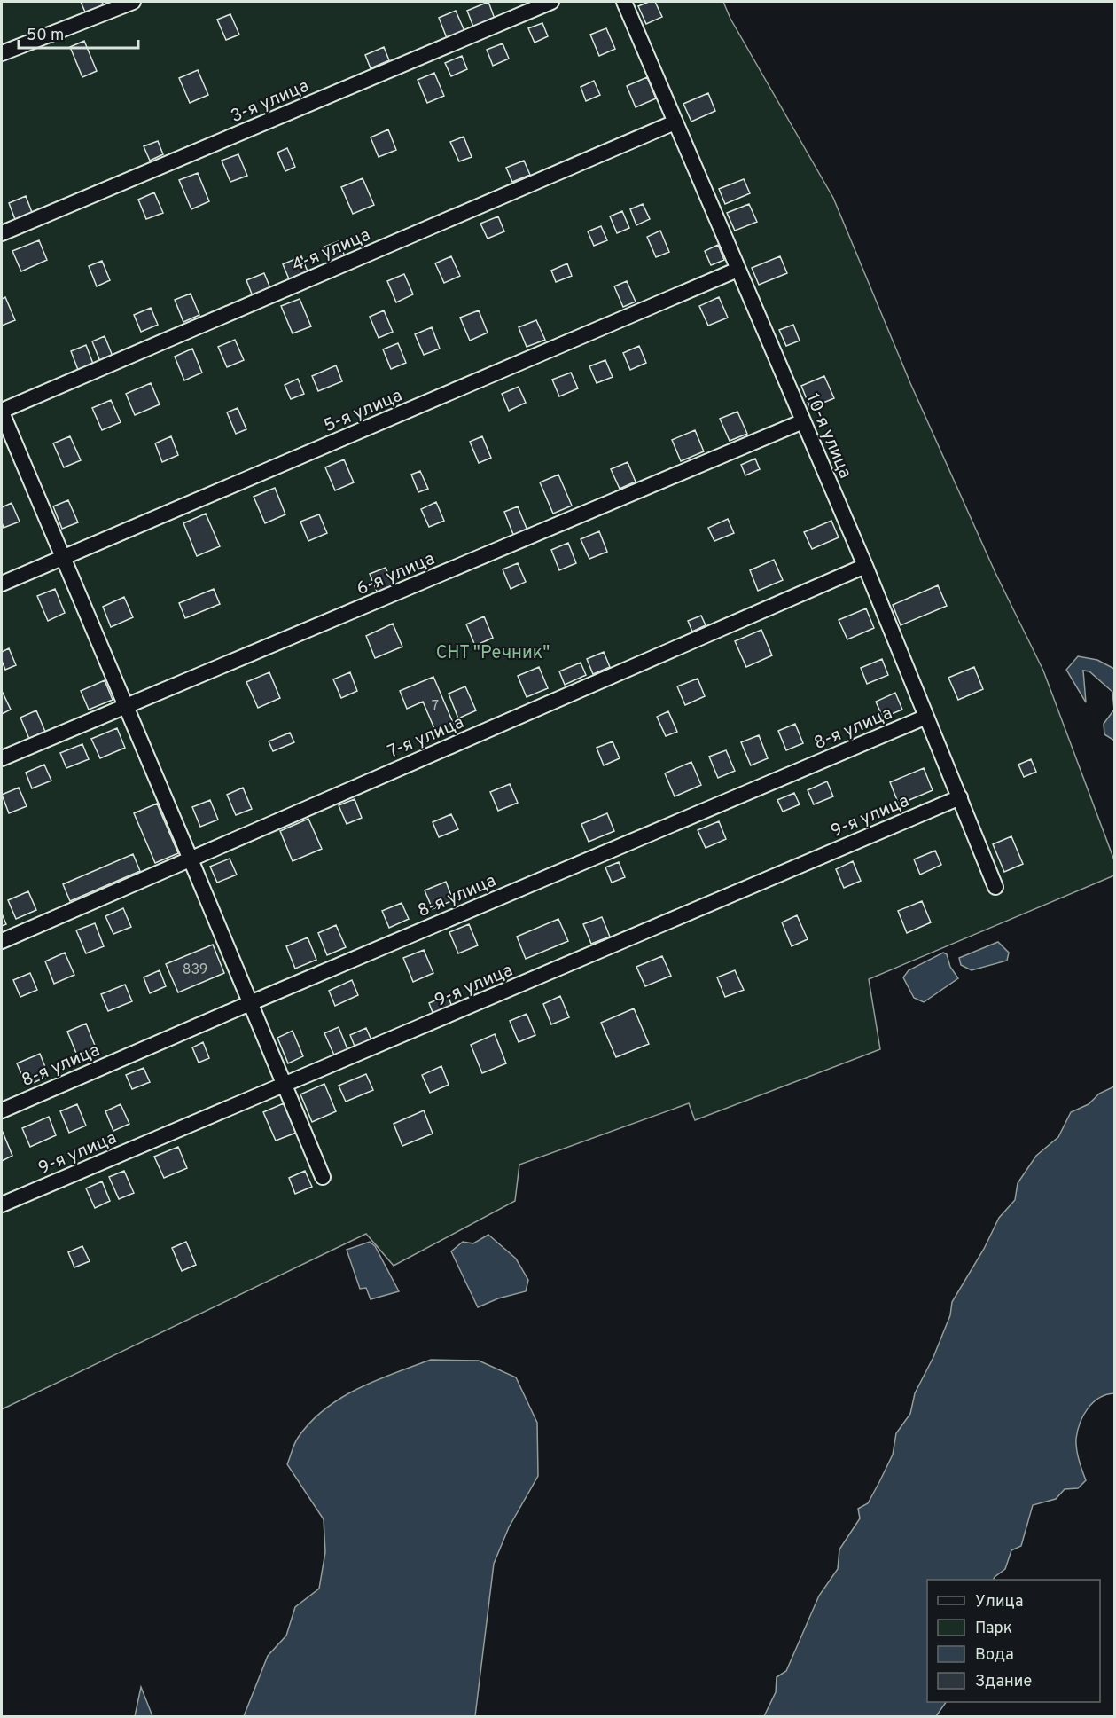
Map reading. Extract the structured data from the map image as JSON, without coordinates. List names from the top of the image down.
{
  "streets": {
    "street": [
      "3-я улица",
      "4-я улица",
      "5-я улица",
      "10-я улица",
      "6-я улица",
      "8-я улица",
      "7-я улица",
      "9-я улица"
    ]
  },
  "crossings": [
    ["4-я улица", "10-я улица"],
    ["5-я улица", "10-я улица"],
    ["10-я улица", "6-я улица"],
    ["10-я улица", "8-я улица"],
    ["10-я улица", "7-я улица"],
    ["10-я улица", "9-я улица"]
  ],
  "parks": ["СНТ \"Речник\""],
  "house_numbers": ["7", "839"],
  "legend": [
    "Улица",
    "Парк",
    "Вода",
    "Здание"
  ],
  "scale_bar": "50 m"
}
